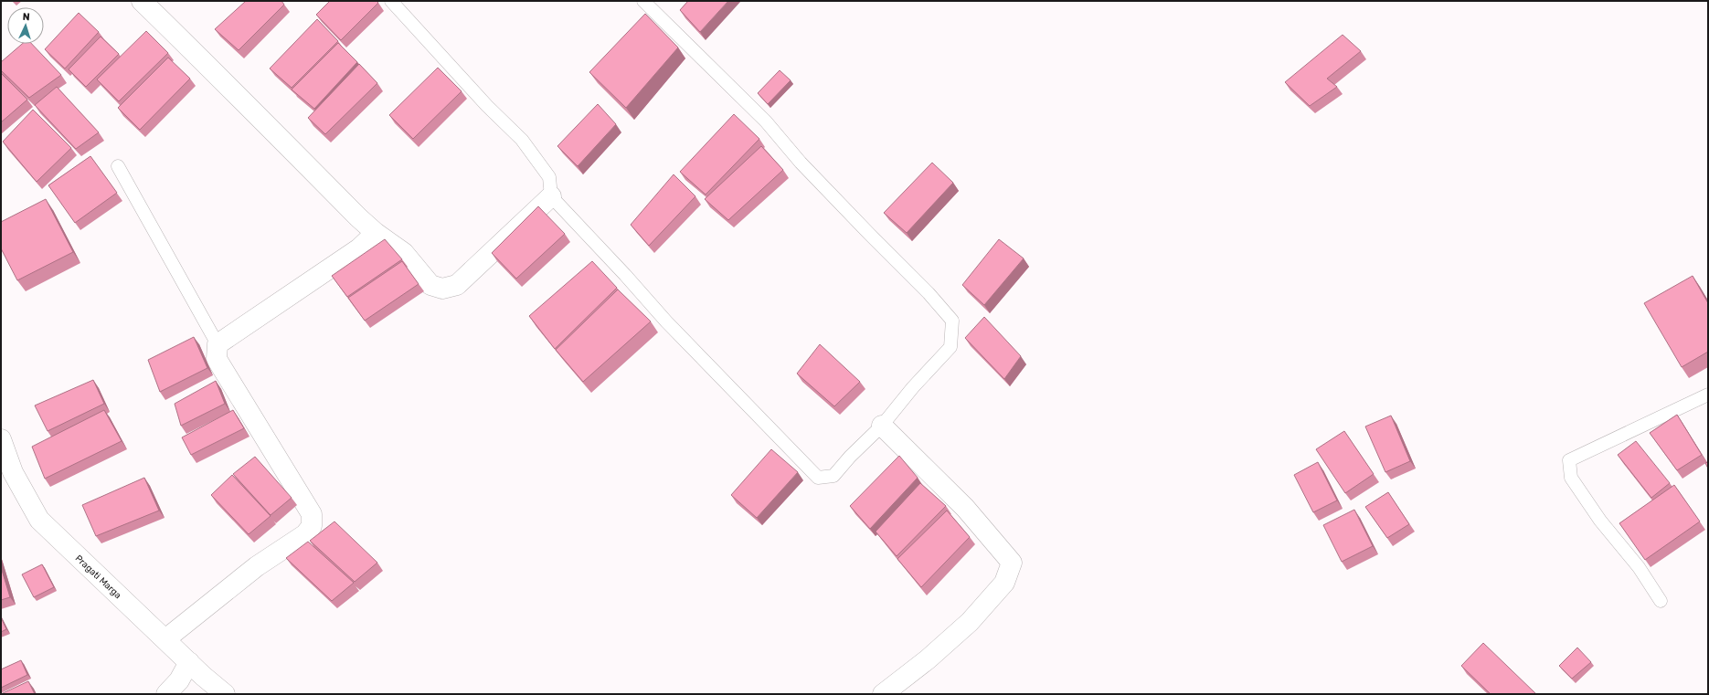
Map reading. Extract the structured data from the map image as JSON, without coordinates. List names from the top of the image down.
{
  "streets": {
    "street": ["Pragati Marga"]
  },
  "north": "top"
}
